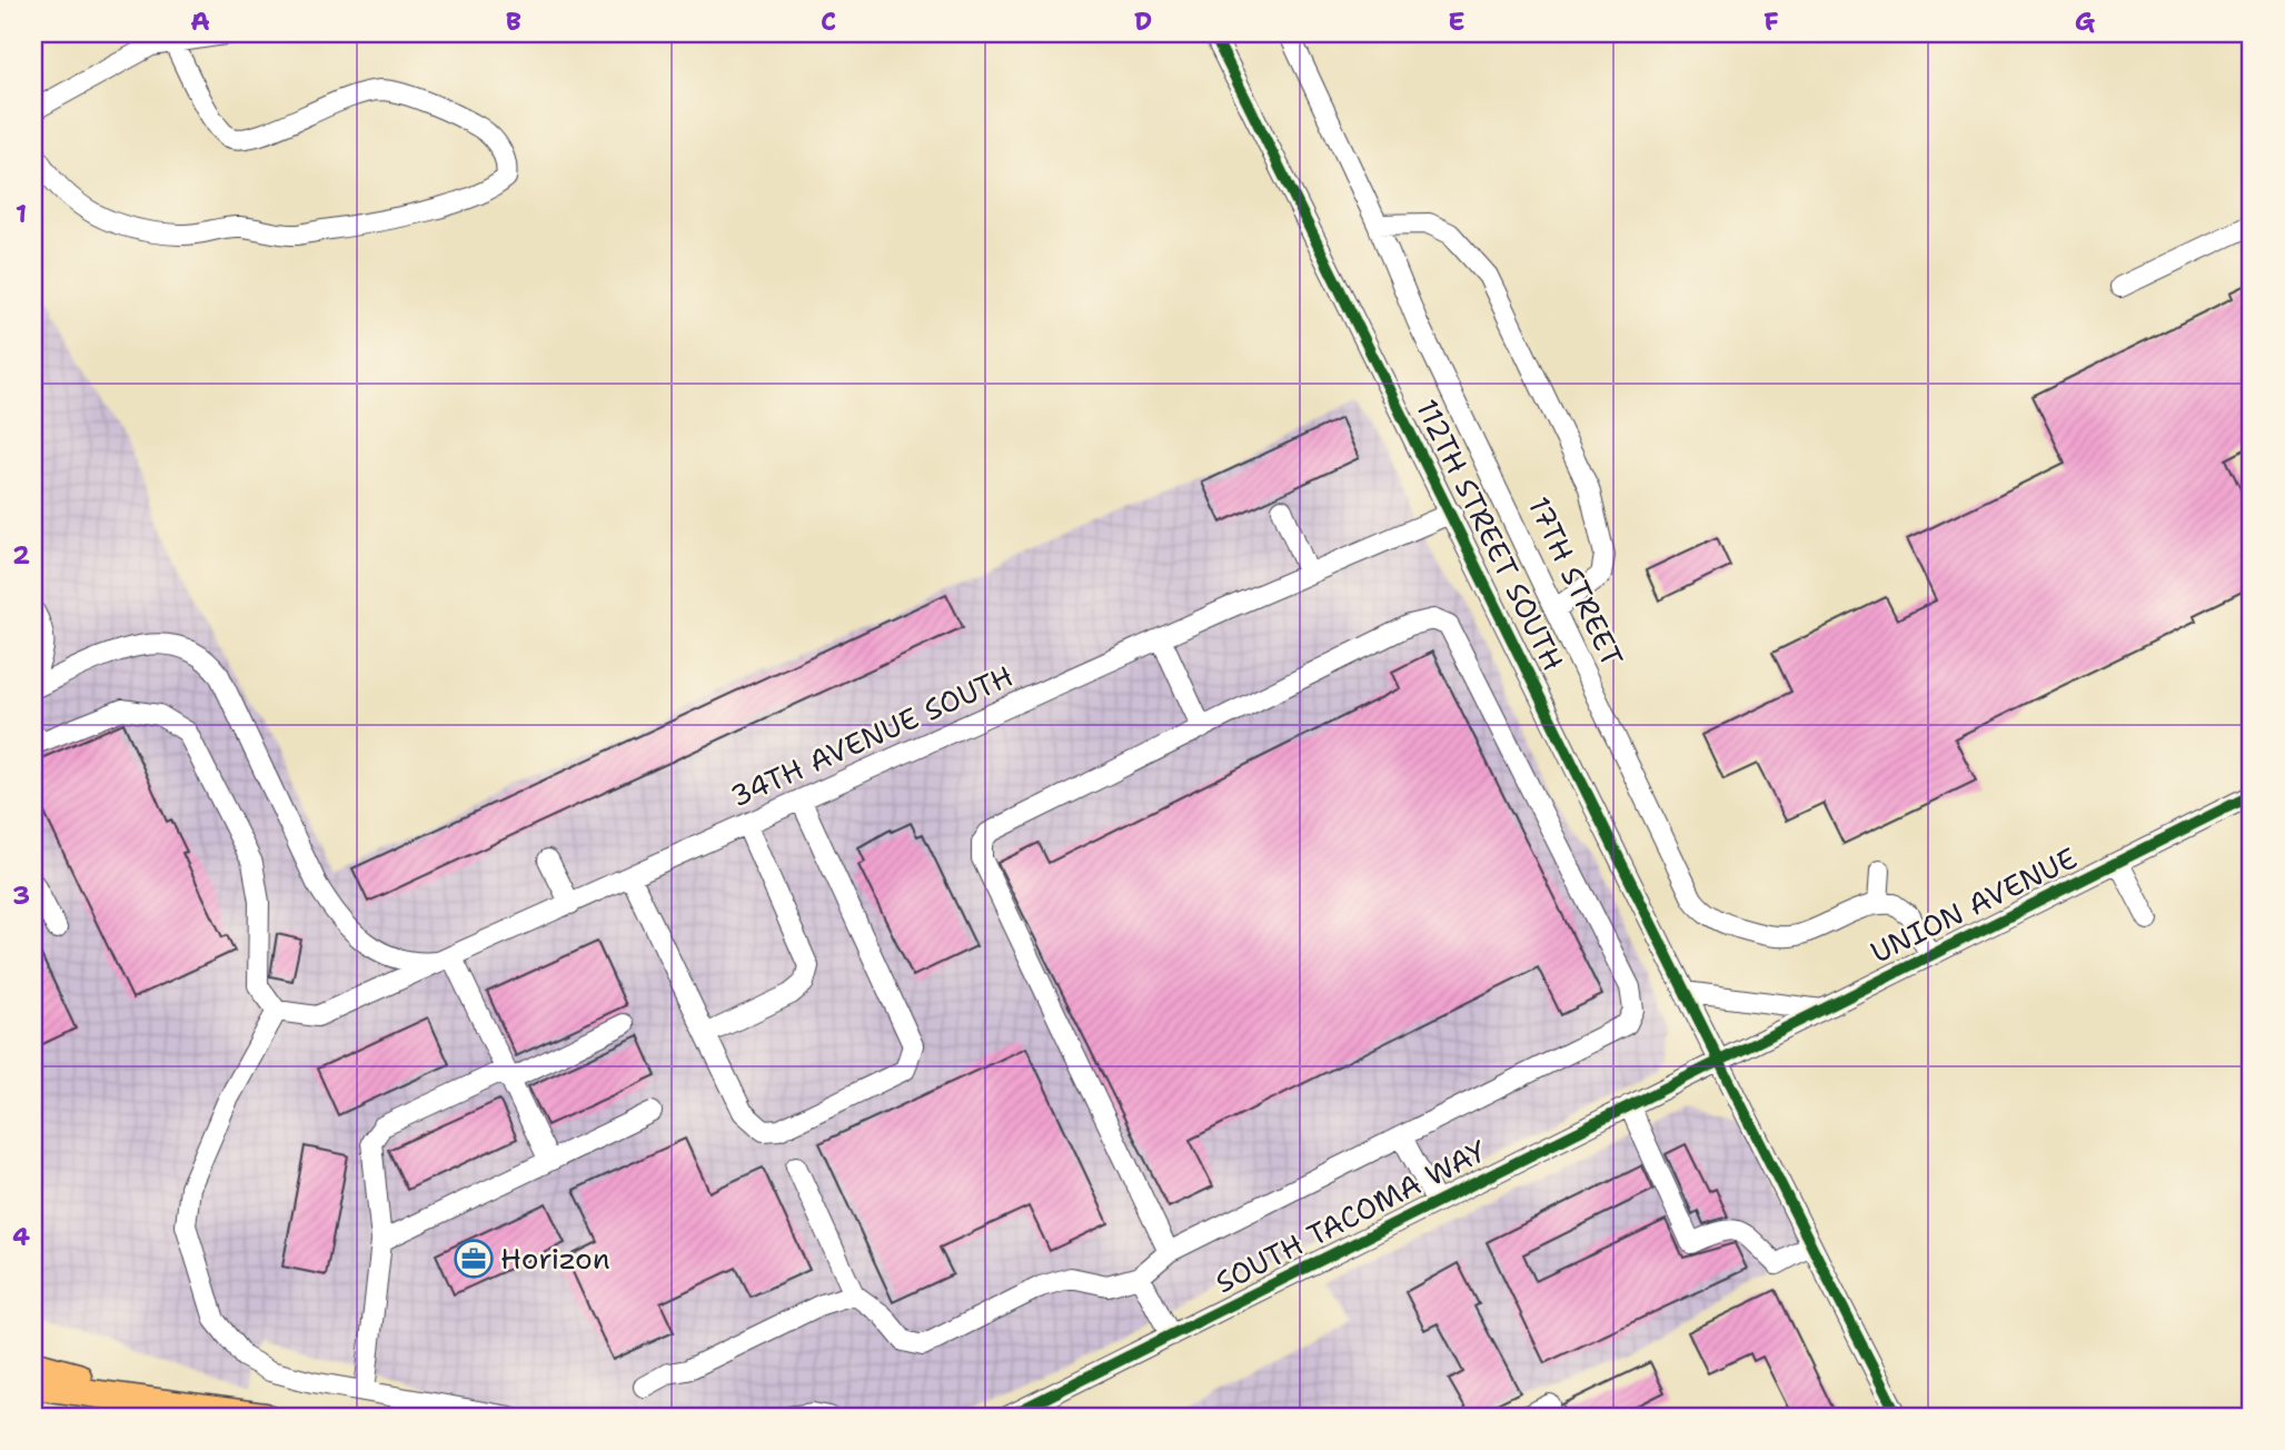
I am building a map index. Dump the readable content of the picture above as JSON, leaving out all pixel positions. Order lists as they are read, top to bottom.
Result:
{
  "streets": {
    "street": [
      "112TH STREET SOUTH",
      "17TH STREET",
      "34TH AVENUE SOUTH",
      "UNION AVENUE",
      "SOUTH TACOMA WAY"
    ]
  },
  "crossings": [
    ["112TH STREET SOUTH", "34TH AVENUE SOUTH"],
    ["112TH STREET SOUTH", "UNION AVENUE"],
    ["112TH STREET SOUTH", "SOUTH TACOMA WAY"],
    ["UNION AVENUE", "SOUTH TACOMA WAY"]
  ],
  "places": {
    "office": ["Horizon"]
  },
  "grid": {
    "columns": [
      "A",
      "B",
      "C",
      "D",
      "E",
      "F",
      "G"
    ],
    "rows": [
      "1",
      "2",
      "3",
      "4"
    ]
  }
}
